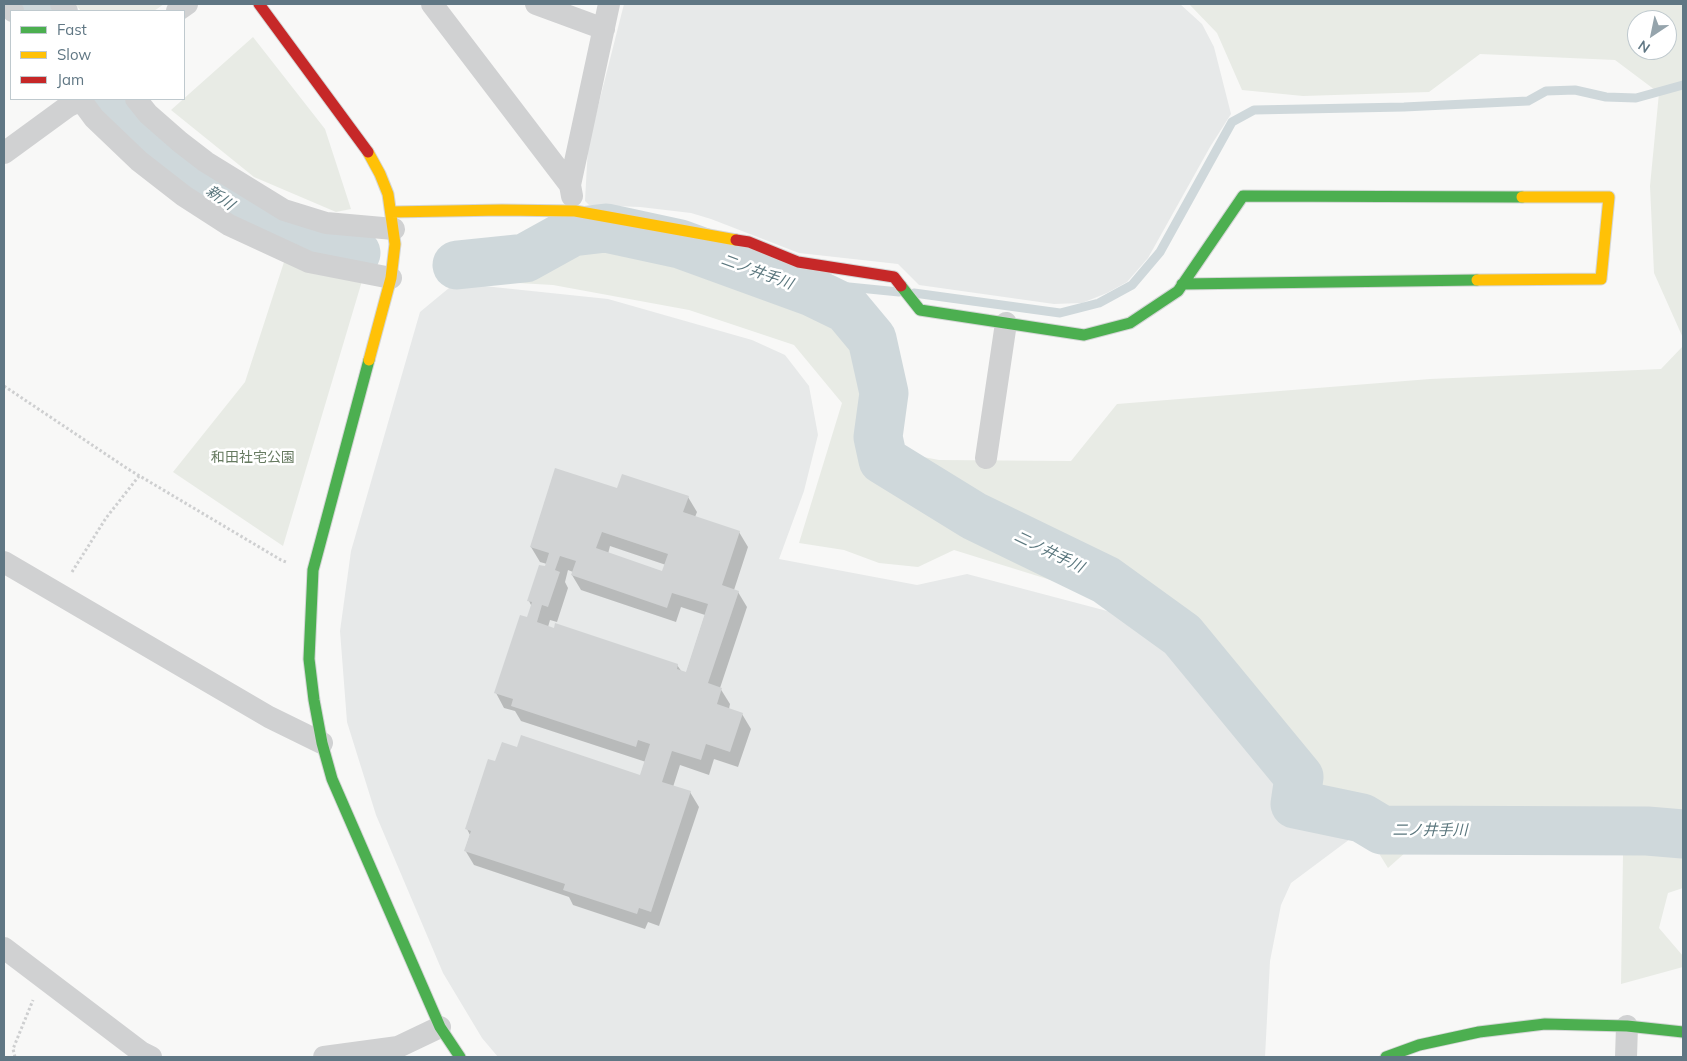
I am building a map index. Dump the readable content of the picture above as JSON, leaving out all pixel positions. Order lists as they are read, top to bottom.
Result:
{
  "water": ["新川", "二ノ井手川"],
  "parks": ["和田社宅公園"],
  "legend": ["Fast", "Slow", "Jam"],
  "north": "bottom left"
}
